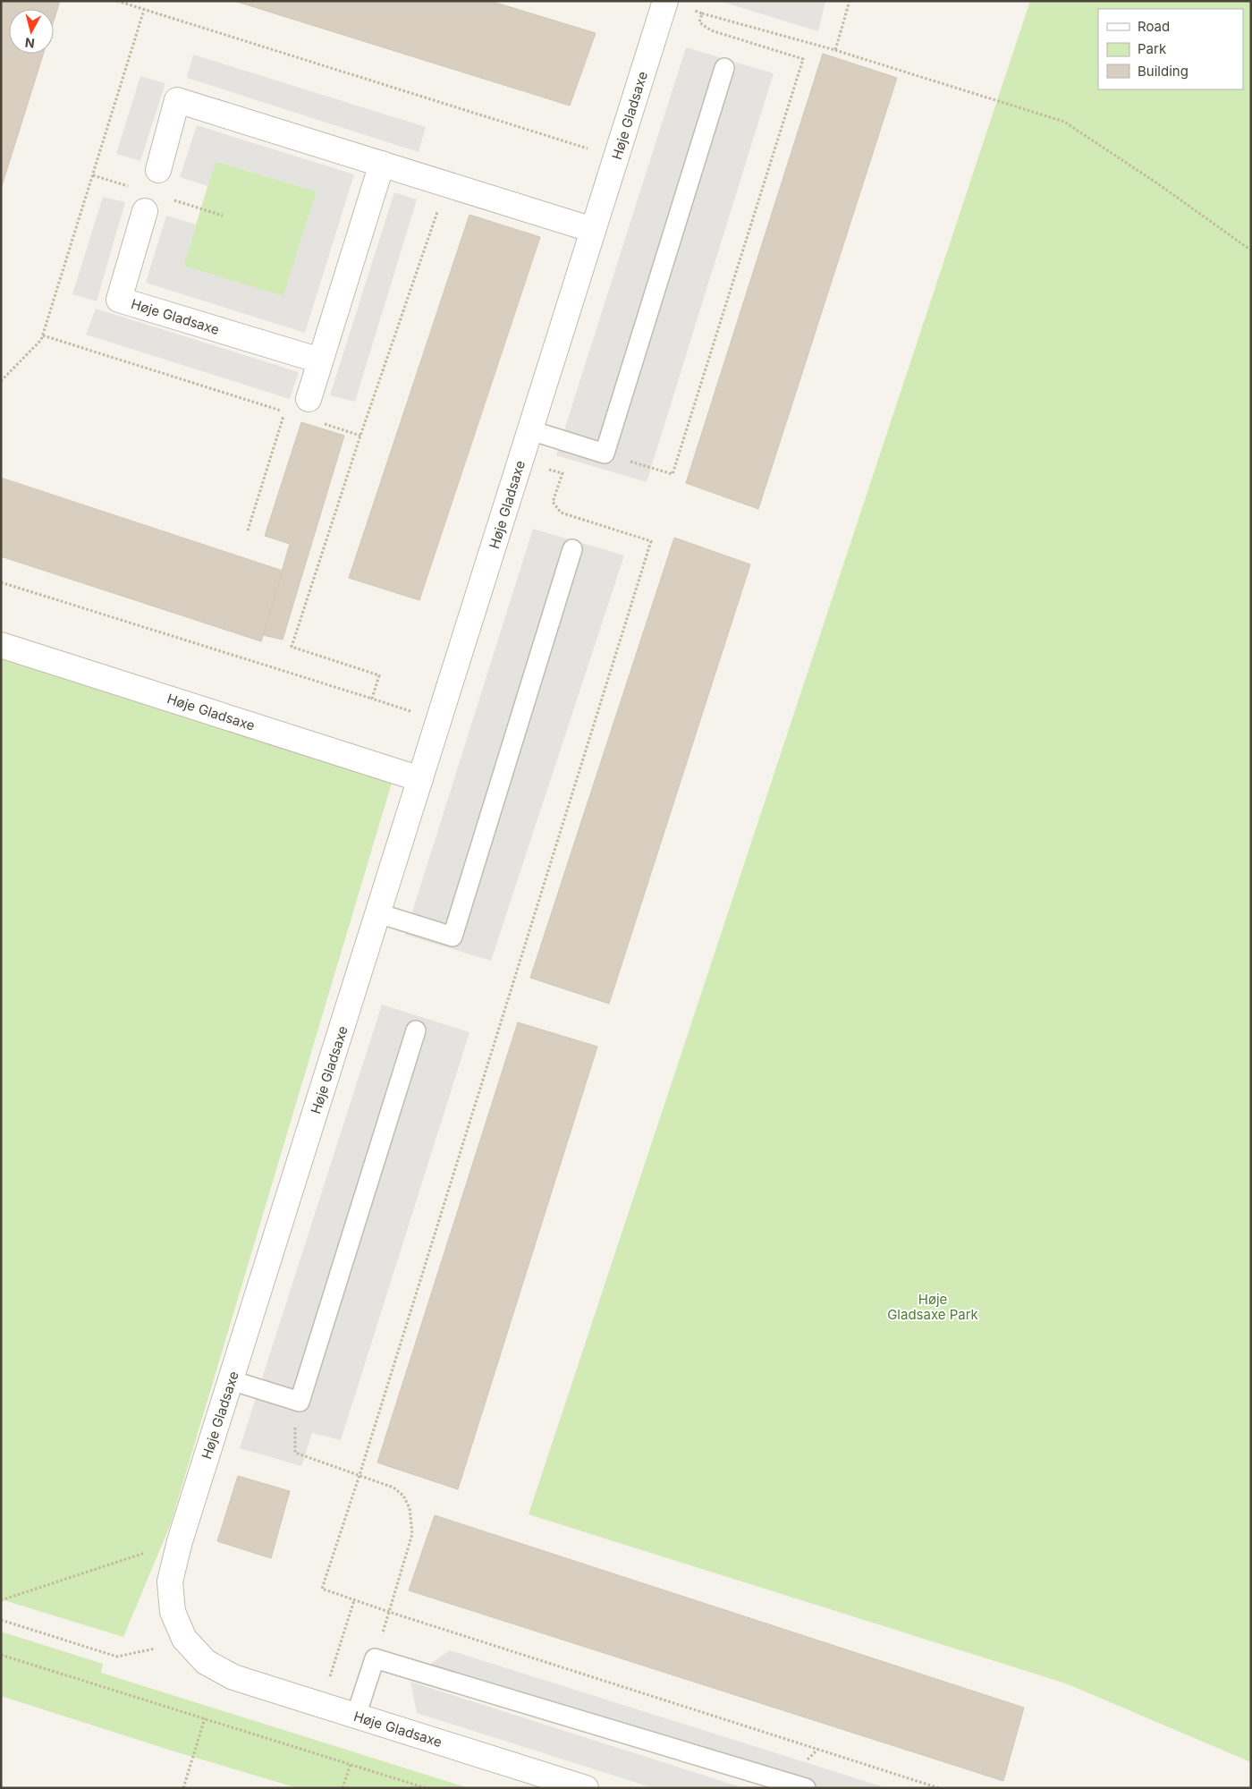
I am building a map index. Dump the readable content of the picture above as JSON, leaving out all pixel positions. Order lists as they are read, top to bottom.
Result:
{
  "streets": {
    "street": ["Høje Gladsaxe"]
  },
  "parks": ["Høje Gladsaxe Park"],
  "legend": ["Road", "Park", "Building"],
  "north": "bottom"
}
